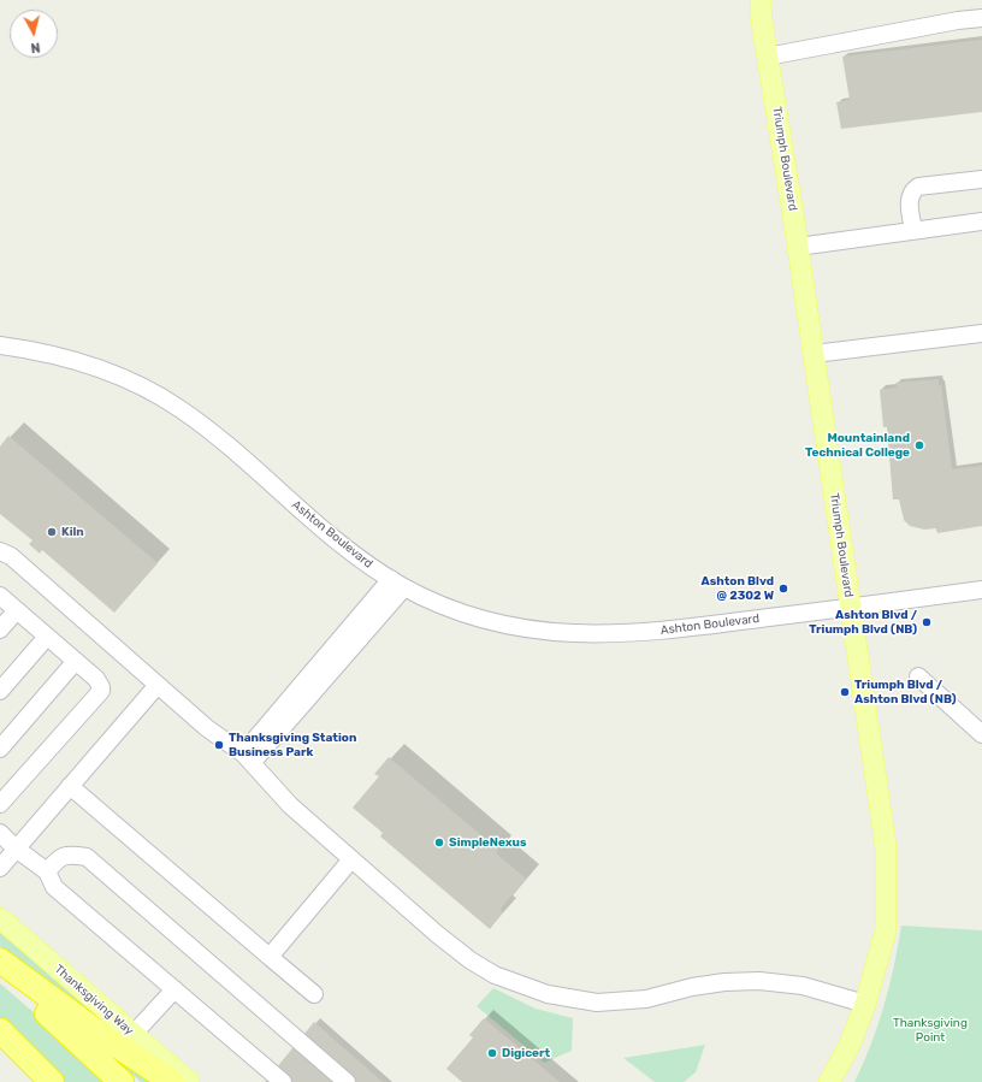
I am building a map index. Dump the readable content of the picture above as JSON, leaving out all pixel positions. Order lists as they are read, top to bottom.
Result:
{
  "streets": {
    "main road": ["Triumph Boulevard", "Thanksgiving Way"],
    "street": ["Ashton Boulevard"]
  },
  "crossings": [
    ["Triumph Boulevard", "Ashton Boulevard"]
  ],
  "parks": ["Thanksgiving Point"],
  "places": [
    "Mountainland Technical College",
    "Kiln",
    "Ashton Blvd @ 2302 W",
    "Ashton Blvd / Triumph Blvd (NB)",
    "Triumph Blvd / Ashton Blvd (NB)",
    "Thanksgiving Station Business Park",
    "SimpleNexus",
    "Digicert"
  ],
  "north": "bottom"
}
